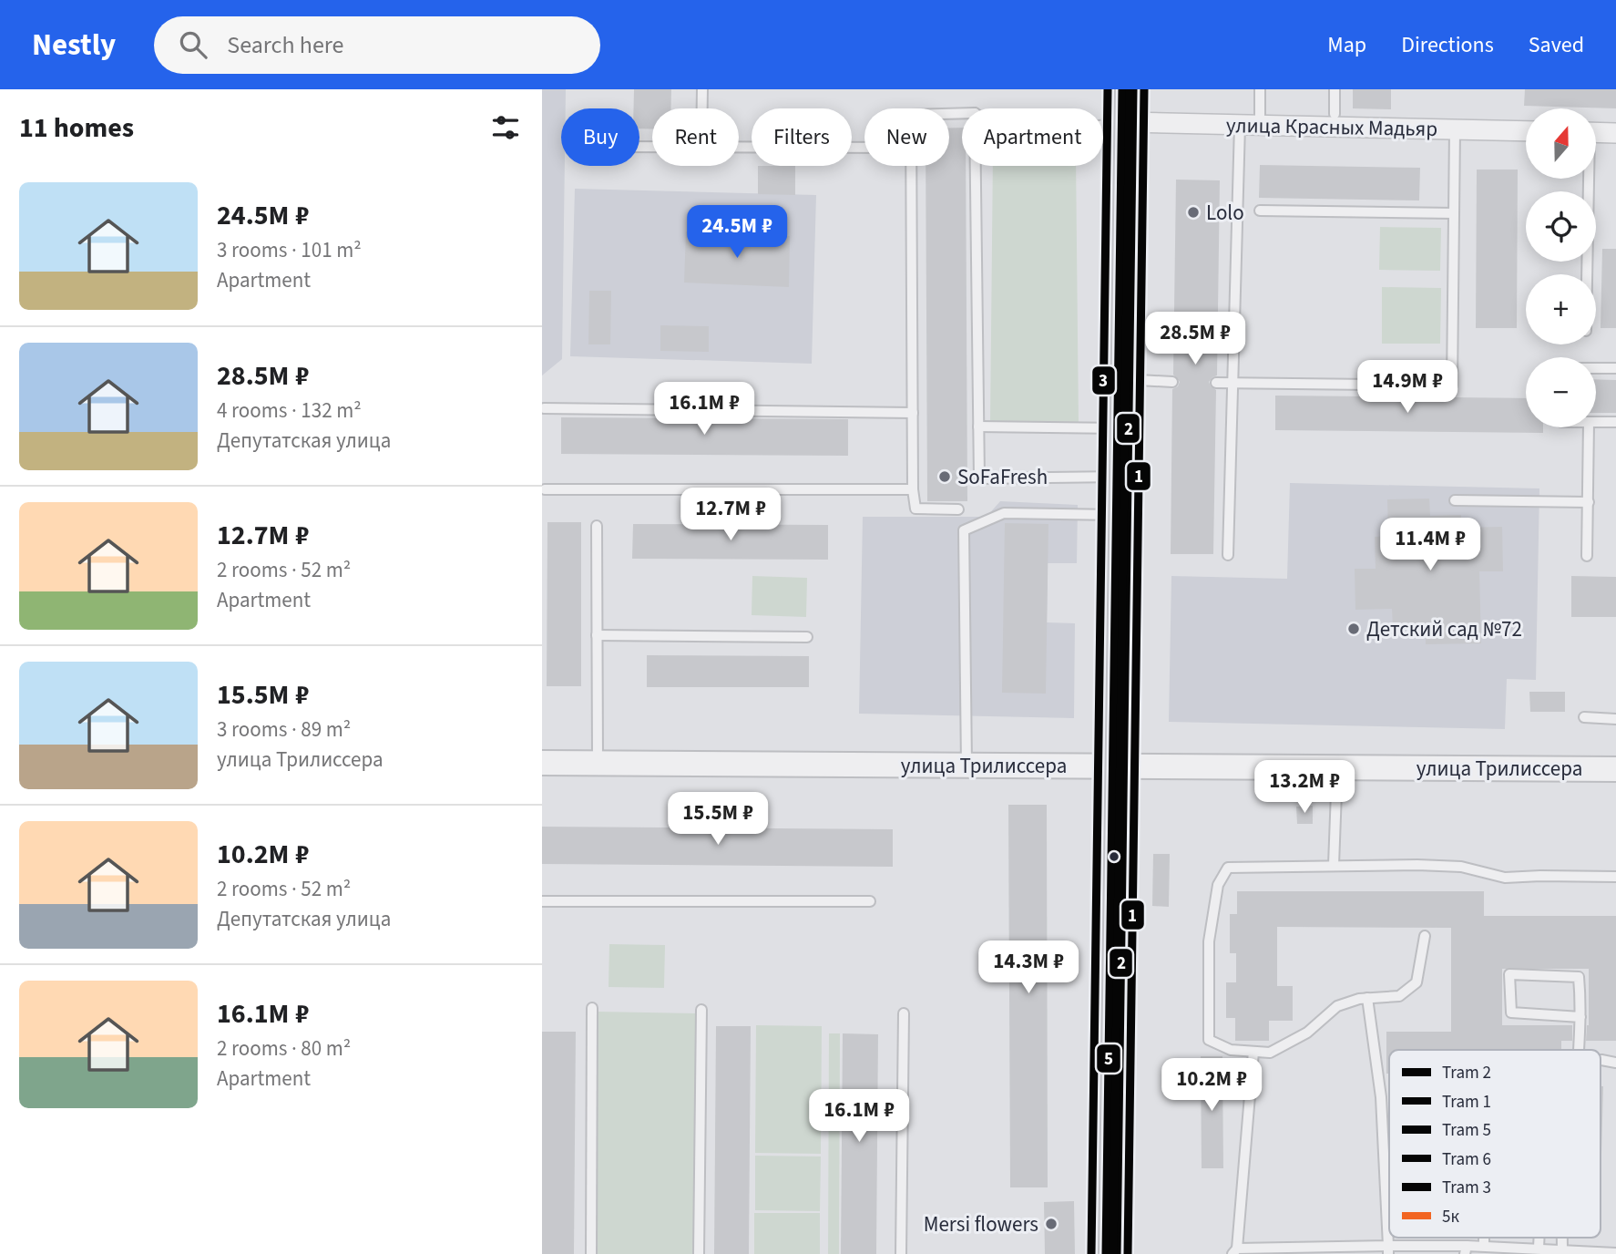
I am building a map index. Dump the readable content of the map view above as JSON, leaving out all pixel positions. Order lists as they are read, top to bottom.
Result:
{
  "streets": {
    "street": ["улица Красных Мадьяр", "улица Трилиссера"]
  },
  "places": [
    "Lolo",
    "SoFaFresh",
    "Детский сад №72",
    "Mersi flowers"
  ],
  "lines": [
    "tram line 2",
    "tram line 1",
    "tram line 5",
    "tram line 6",
    "tram line 3",
    "transit line 5к"
  ],
  "legend": [
    "Tram 2",
    "Tram 1",
    "Tram 5",
    "Tram 6",
    "Tram 3",
    "5к"
  ],
  "north": "top",
  "page": {
    "header": "Nestly",
    "search": "Search here",
    "nav": ["Map", "Directions", "Saved"],
    "heading": "11 homes",
    "map_buttons": ["+", "−"],
    "chip": [
      "Buy",
      "Rent",
      "Filters",
      "New",
      "Apartment"
    ],
    "list": [
      {
        "name": "24.5M ₽",
        "note": "3 rooms · 101 m² · Apartment"
      },
      {
        "name": "28.5M ₽",
        "note": "4 rooms · 132 m² · Депутатская улица"
      },
      {
        "name": "12.7M ₽",
        "note": "2 rooms · 52 m² · Apartment"
      },
      {
        "name": "15.5M ₽",
        "note": "3 rooms · 89 m² · улица Трилиссера"
      },
      {
        "name": "10.2M ₽",
        "note": "2 rooms · 52 m² · Депутатская улица"
      },
      {
        "name": "16.1M ₽",
        "note": "2 rooms · 80 m² · Apartment"
      }
    ],
    "price": [
      "24.5M ₽",
      "28.5M ₽",
      "14.9M ₽",
      "16.1M ₽",
      "12.7M ₽",
      "11.4M ₽",
      "13.2M ₽",
      "15.5M ₽",
      "14.3M ₽",
      "10.2M ₽",
      "16.1M ₽"
    ]
  }
}
